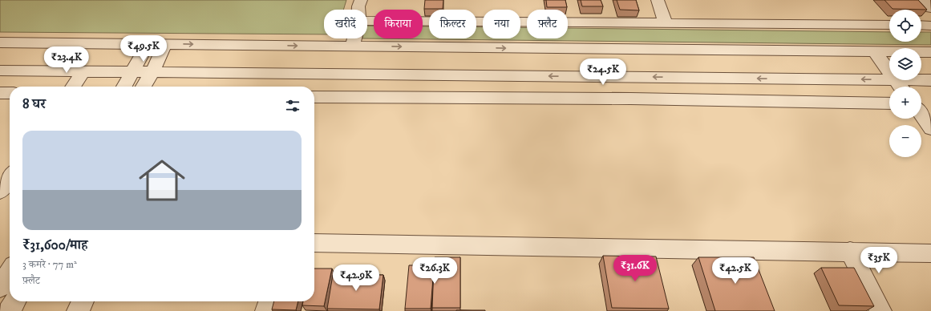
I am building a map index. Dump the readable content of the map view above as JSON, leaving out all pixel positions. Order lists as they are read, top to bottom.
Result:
{
  "page": {
    "map_buttons": ["+", "−"],
    "chip": [
      "खरीदें",
      "किराया",
      "फ़िल्टर",
      "नया",
      "फ़्लैट"
    ],
    "price": [
      "₹49.5K",
      "₹23.4K",
      "₹24.5K",
      "₹35K",
      "₹31.6K",
      "₹26.3K",
      "₹42.5K",
      "₹42.9K"
    ],
    "heading": "8 घर",
    "list": [
      {
        "name": "₹31,600/माह",
        "note": "3 कमरे · 77 m² · फ़्लैट"
      }
    ]
  }
}
